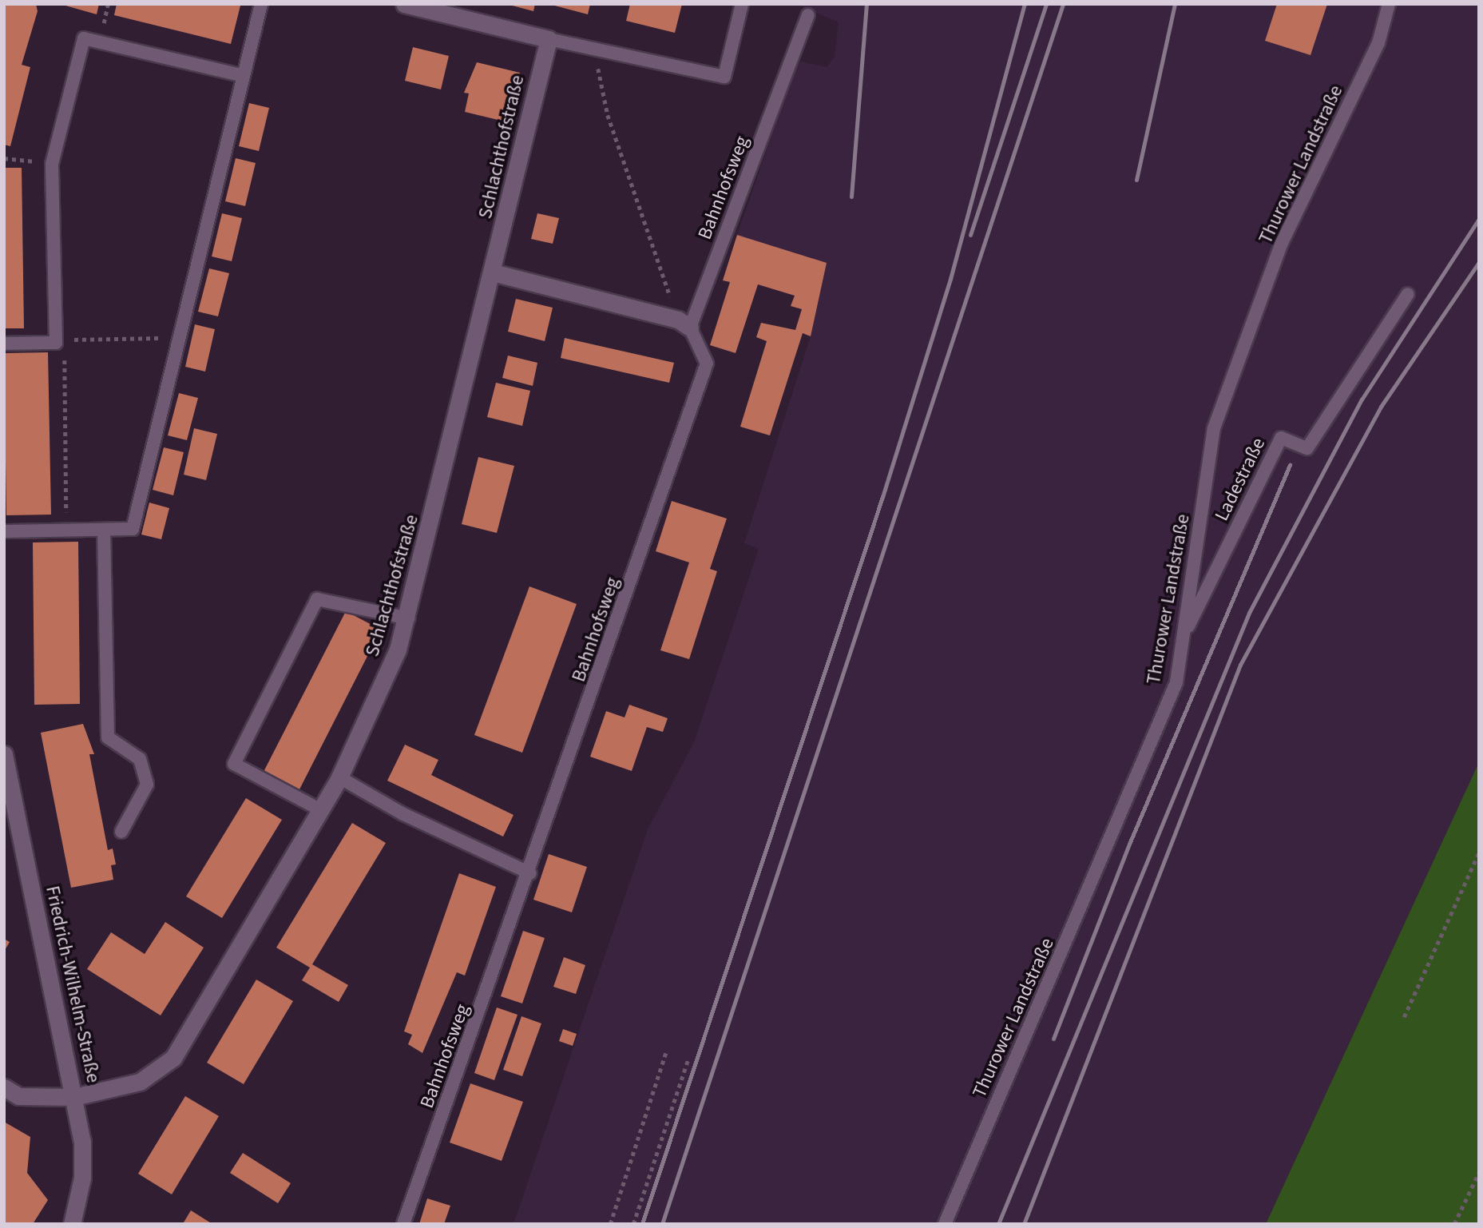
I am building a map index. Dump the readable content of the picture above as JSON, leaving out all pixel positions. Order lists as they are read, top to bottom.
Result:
{
  "streets": {
    "street": ["Schlachthofstraße", "Friedrich-Wilhelm-Straße"],
    "lane": ["Thurower Landstraße", "Bahnhofsweg", "Ladestraße"]
  },
  "crossings": [
    ["Schlachthofstraße", "Friedrich-Wilhelm-Straße"],
    ["Thurower Landstraße", "Ladestraße"]
  ]
}
